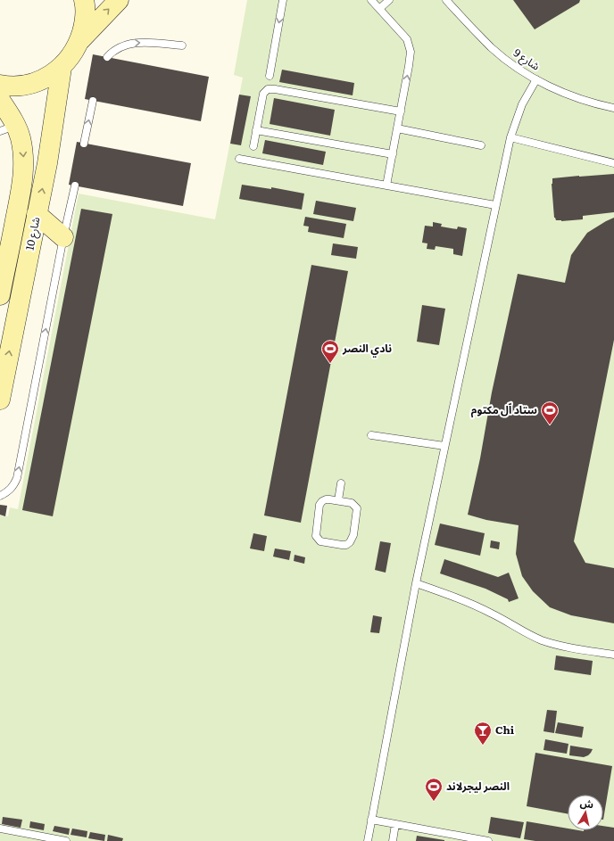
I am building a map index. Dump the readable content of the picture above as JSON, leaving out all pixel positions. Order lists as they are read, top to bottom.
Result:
{
  "streets": {
    "main road": ["شارع 10"],
    "lane": ["شارع 9"]
  },
  "places": {
    "sports": ["نادي النصر", "ستاد اّل مكتوم", "النصر ليجرلاند"],
    "bar": ["Chi"]
  },
  "north": "top"
}
